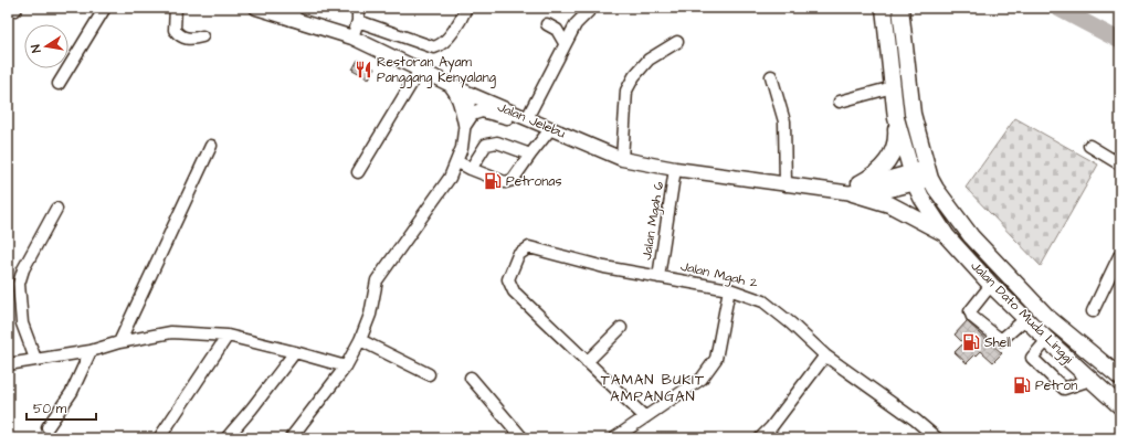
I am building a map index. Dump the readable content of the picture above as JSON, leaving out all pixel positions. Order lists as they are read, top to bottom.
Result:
{
  "streets": {
    "highway": ["Jalan Dato Muda Linggi"],
    "main road": ["Jalan Jelebu"],
    "street": ["Jalan Mgah 6", "Jalan Mgah 2"]
  },
  "crossings": [
    ["Jalan Jelebu", "Jalan Mgah 6"],
    ["Jalan Jelebu", "Jalan Dato Muda Linggi"],
    ["Jalan Mgah 6", "Jalan Mgah 2"]
  ],
  "districts": ["TAMAN BUKIT AMPANGAN"],
  "places": {
    "restaurant": ["Restoran Ayam Panggang Kenyalang"],
    "fuel station": ["Petronas", "Shell", "Petron"]
  },
  "scale_bar": "50 m",
  "north": "left"
}
